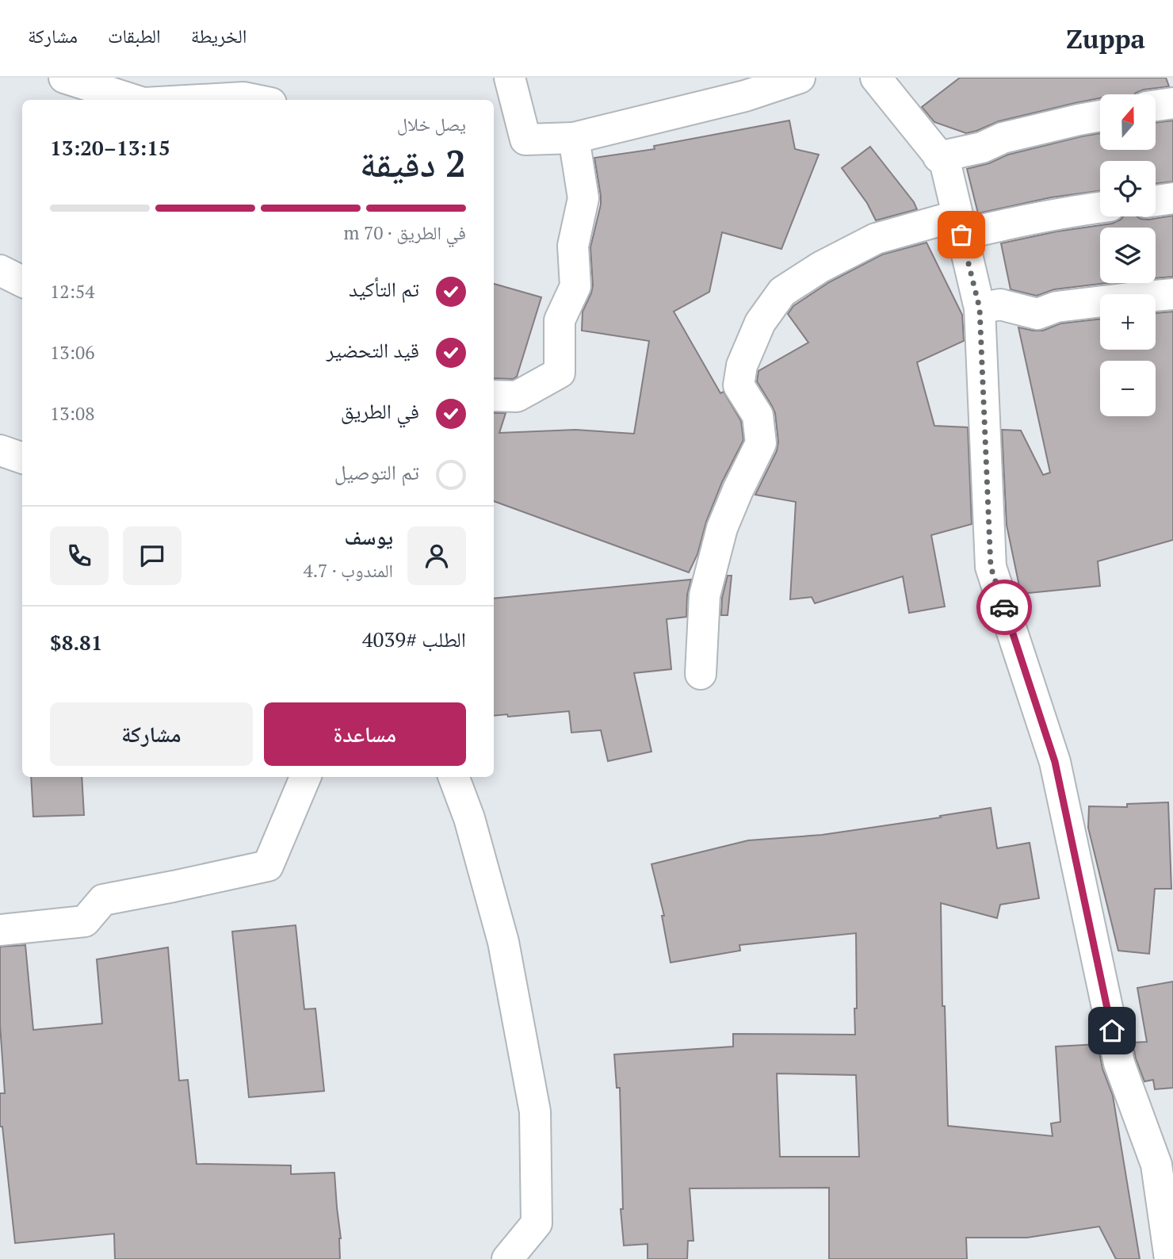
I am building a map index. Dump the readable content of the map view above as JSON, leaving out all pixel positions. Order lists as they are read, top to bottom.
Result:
{
  "north": "top",
  "page": {
    "header": "Zuppa",
    "nav": ["الخريطة", "الطبقات", "مشاركة"],
    "map_buttons": ["+", "−"],
    "heading": ["2 دقيقة", "يصل خلال", "13:15–13:20"],
    "panel": [
      "يوسف",
      "المندوب · 4.7",
      "الطلب #4039",
      "$8.81"
    ],
    "bar": "في الطريق · 70 m",
    "list": [
      ["تم التأكيد", "12:54"],
      ["قيد التحضير", "13:06"],
      ["في الطريق", "13:08"],
      "تم التوصيل"
    ],
    "buttons": ["مساعدة", "مشاركة"]
  }
}
